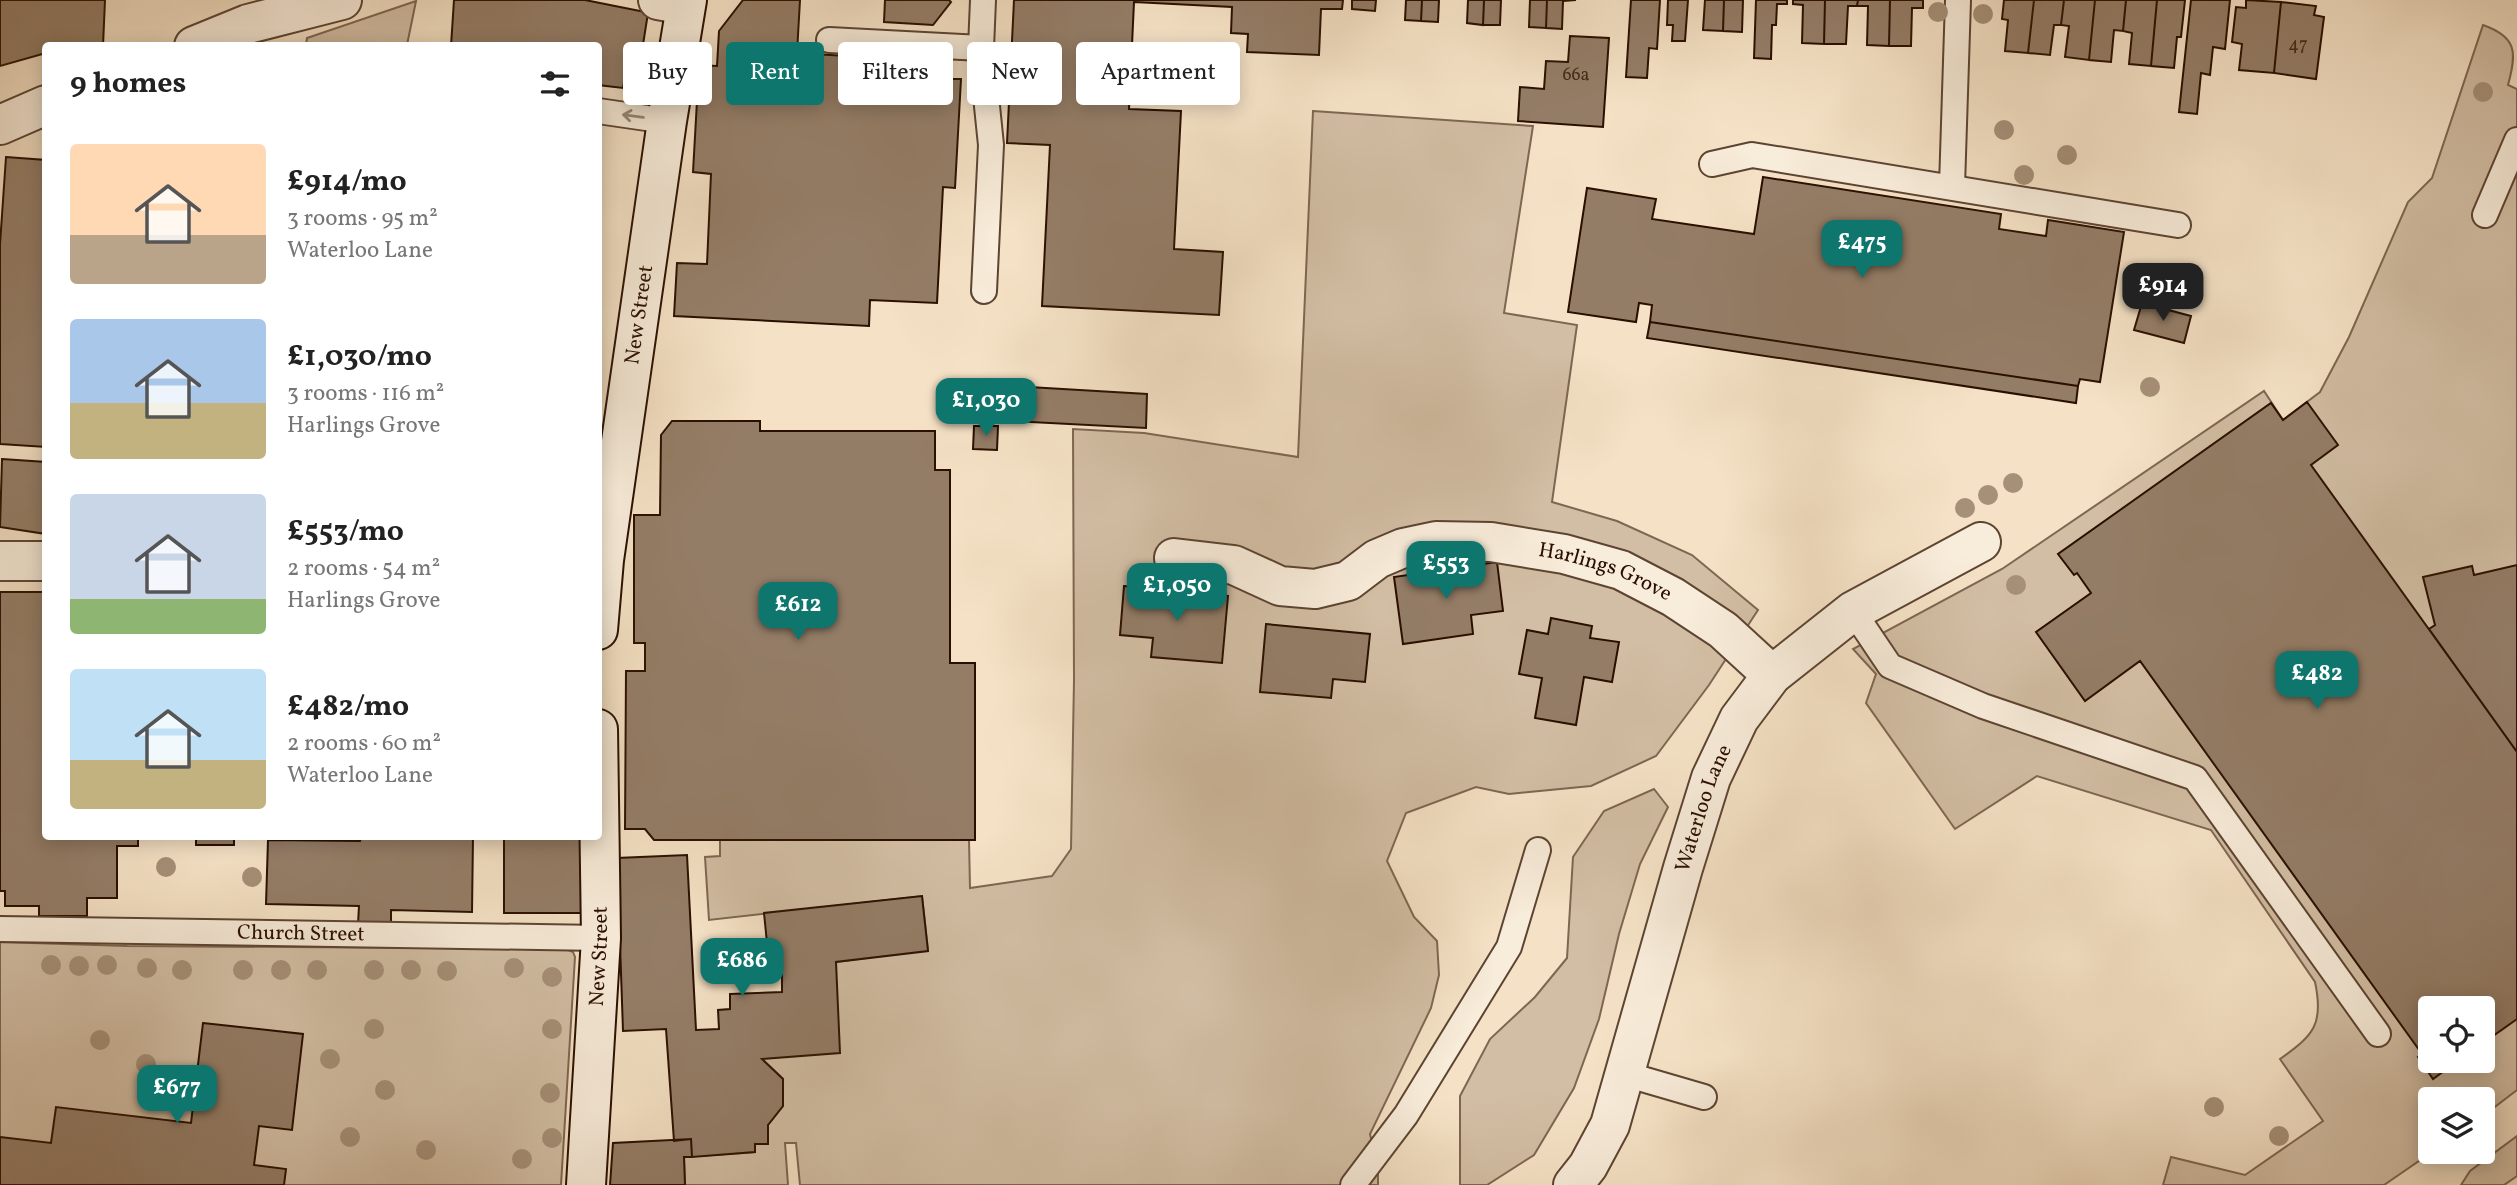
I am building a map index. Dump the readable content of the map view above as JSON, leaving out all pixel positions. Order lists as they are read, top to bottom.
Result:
{
  "streets": {
    "street": ["New Street", "Harlings Grove", "Waterloo Lane"],
    "lane": ["Church Street"]
  },
  "crossings": [
    ["New Street", "Church Street"],
    ["Harlings Grove", "Waterloo Lane"]
  ],
  "house_numbers": ["47", "66a"],
  "page": {
    "chip": [
      "Buy",
      "Rent",
      "Filters",
      "New",
      "Apartment"
    ],
    "heading": "9 homes",
    "list": [
      {
        "name": "£914/mo",
        "note": "3 rooms · 95 m² · Waterloo Lane"
      },
      {
        "name": "£1,030/mo",
        "note": "3 rooms · 116 m² · Harlings Grove"
      },
      {
        "name": "£553/mo",
        "note": "2 rooms · 54 m² · Harlings Grove"
      },
      {
        "name": "£482/mo",
        "note": "2 rooms · 60 m² · Waterloo Lane"
      }
    ],
    "price": [
      "£475",
      "£914",
      "£1,030",
      "£553",
      "£1,050",
      "£612",
      "£482",
      "£686",
      "£677"
    ]
  }
}
